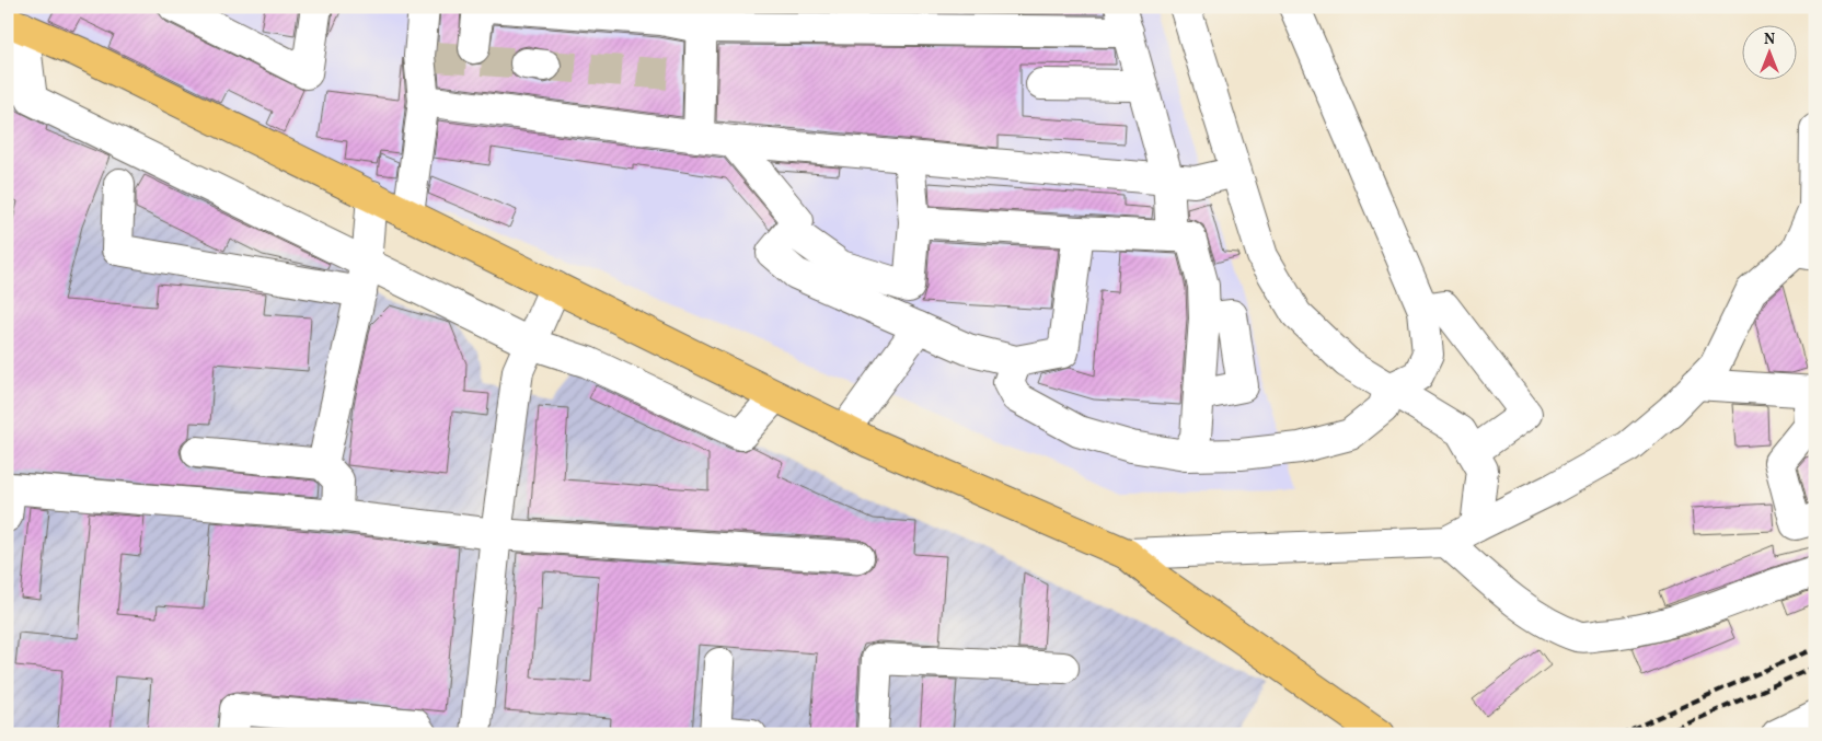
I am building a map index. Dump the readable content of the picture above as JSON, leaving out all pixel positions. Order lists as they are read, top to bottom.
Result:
{
  "north": "top"
}
